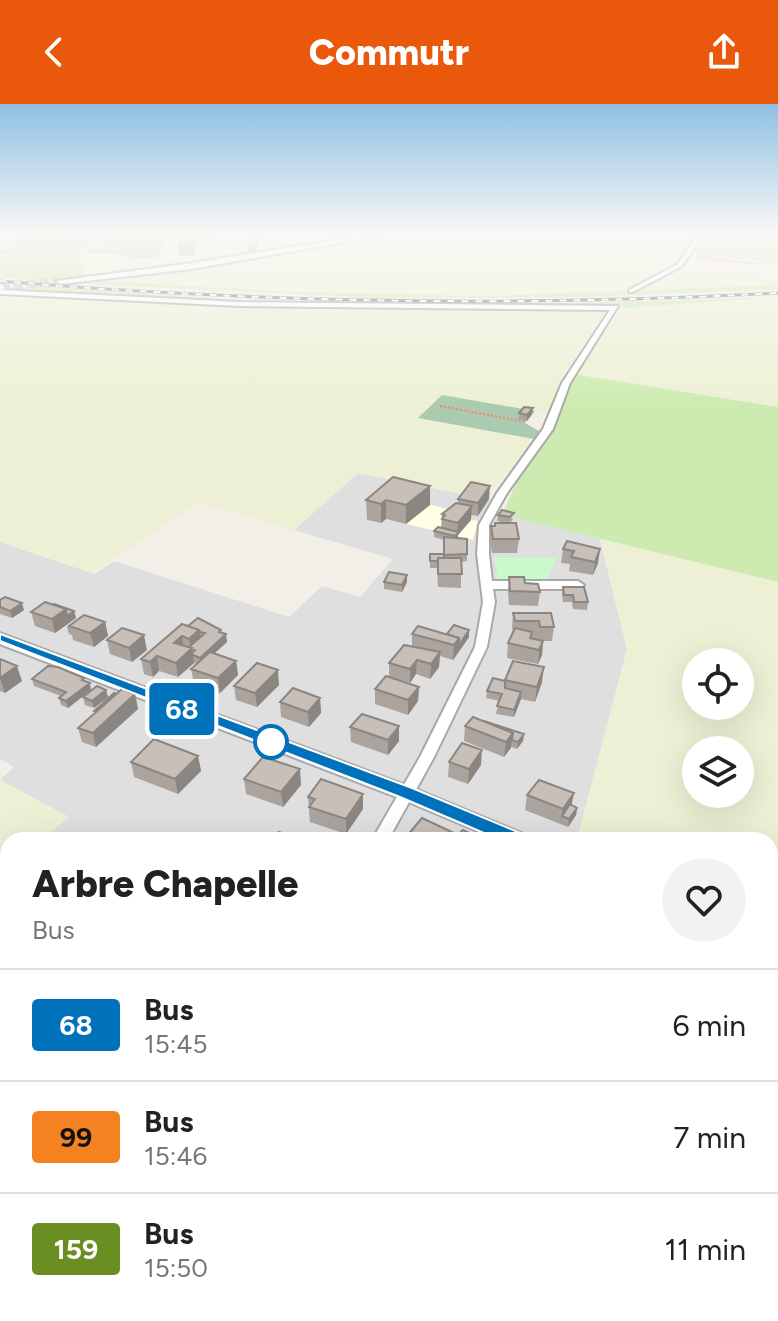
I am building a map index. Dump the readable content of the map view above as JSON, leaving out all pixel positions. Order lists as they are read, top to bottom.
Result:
{
  "lines": ["bus line 68"],
  "page": {
    "header": "Commutr",
    "on_map": "68",
    "heading": ["Arbre Chapelle", "Bus"],
    "list": [
      {
        "mark": "68",
        "name": "Bus",
        "note": "15:45",
        "value": "6 min"
      },
      {
        "mark": "99",
        "name": "Bus",
        "note": "15:46",
        "value": "7 min"
      },
      {
        "mark": "159",
        "name": "Bus",
        "note": "15:50",
        "value": "11 min"
      }
    ]
  }
}
